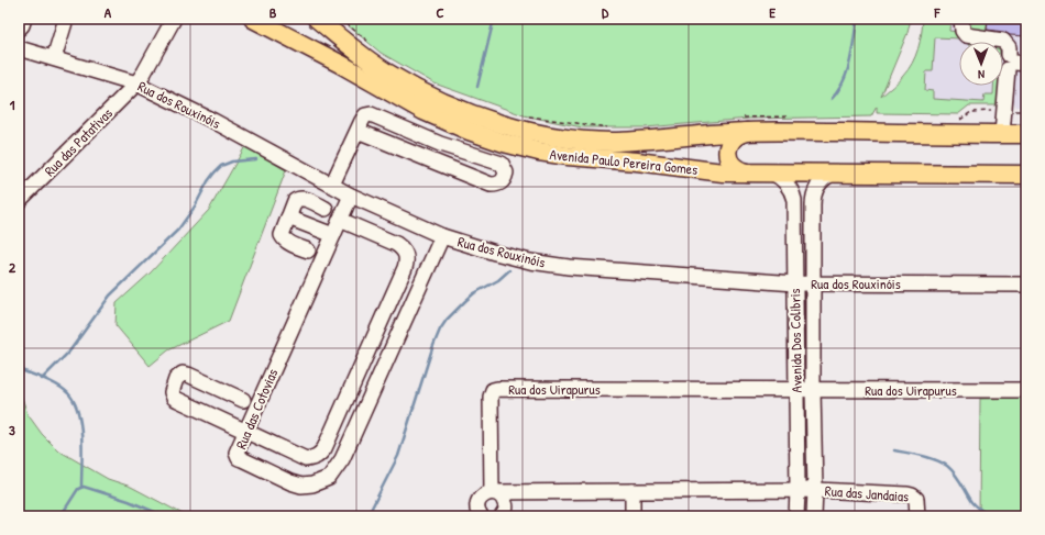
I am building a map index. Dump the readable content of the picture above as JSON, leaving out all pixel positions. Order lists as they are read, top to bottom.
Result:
{
  "streets": {
    "main road": ["Avenida Paulo Pereira Gomes"],
    "street": [
      "Rua dos Rouxinóis",
      "Rua das Patativas",
      "Avenida Dos Colibris",
      "Rua dos Uirapurus",
      "Rua das Cotovias",
      "Rua das Jandaias"
    ]
  },
  "crossings": [
    ["Rua dos Rouxinóis", "Rua das Patativas"],
    ["Rua dos Rouxinóis", "Avenida Dos Colibris"],
    ["Rua dos Rouxinóis", "Rua das Cotovias"],
    ["Avenida Paulo Pereira Gomes", "Avenida Dos Colibris"],
    ["Avenida Dos Colibris", "Rua dos Uirapurus"],
    ["Avenida Dos Colibris", "Rua das Jandaias"]
  ],
  "north": "bottom",
  "grid": {
    "columns": [
      "A",
      "B",
      "C",
      "D",
      "E",
      "F"
    ],
    "rows": ["1", "2", "3"]
  }
}
